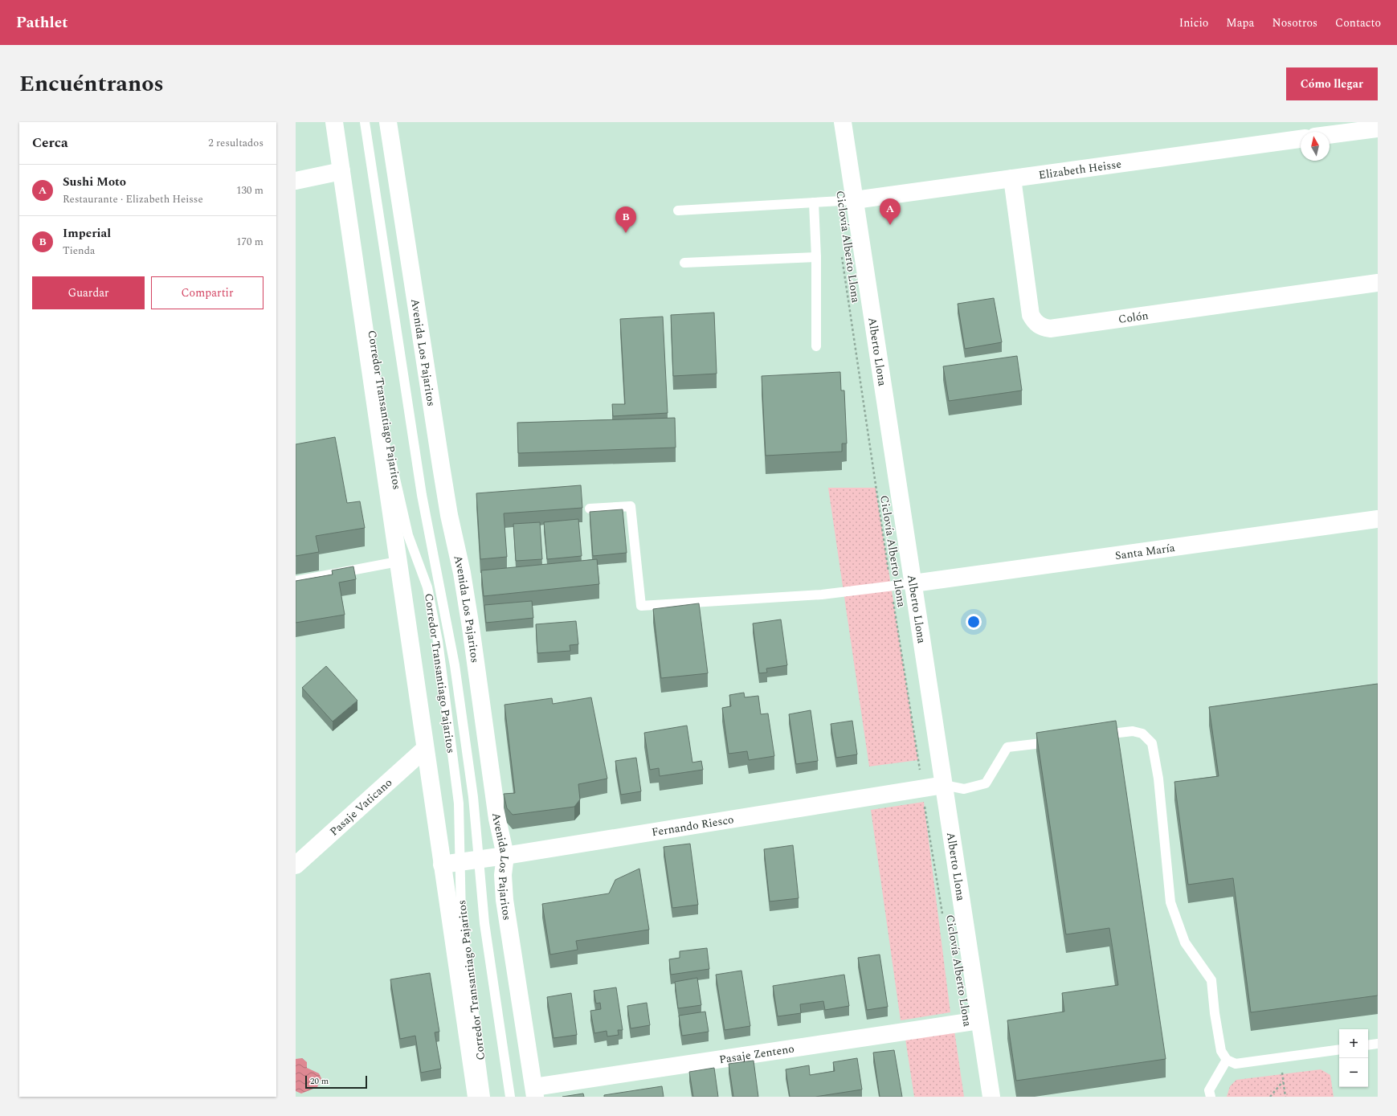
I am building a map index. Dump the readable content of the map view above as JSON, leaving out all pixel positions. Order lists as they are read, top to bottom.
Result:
{
  "streets": {
    "street": [
      "Elizabeth Heisse",
      "Colón",
      "Alberto Llona",
      "Avenida Los Pajaritos",
      "Santa María",
      "Pasaje Vaticano",
      "Fernando Riesco",
      "Pasaje Zenteno"
    ],
    "lane": ["Corredor Transantiago Pajaritos"],
    "path": ["Ciclovía Alberto Llona"]
  },
  "crossings": [
    ["Elizabeth Heisse", "Colón"],
    ["Elizabeth Heisse", "Alberto Llona"],
    ["Ciclovía Alberto Llona", "Fernando Riesco"],
    ["Alberto Llona", "Santa María"],
    ["Alberto Llona", "Fernando Riesco"],
    ["Alberto Llona", "Pasaje Zenteno"],
    ["Avenida Los Pajaritos", "Fernando Riesco"],
    ["Avenida Los Pajaritos", "Pasaje Zenteno"],
    ["Corredor Transantiago Pajaritos", "Fernando Riesco"]
  ],
  "scale_bar": "20 m",
  "north": "top",
  "page": {
    "header": "Pathlet",
    "nav": [
      "Inicio",
      "Mapa",
      "Nosotros",
      "Contacto"
    ],
    "title": "Encuéntranos",
    "buttons": [
      "Cómo llegar",
      ["Guardar", "Compartir"]
    ],
    "heading": ["Cerca", "2 resultados"],
    "list": [
      {
        "mark": "A",
        "name": "Sushi Moto",
        "note": "Restaurante · Elizabeth Heisse",
        "value": "130 m"
      },
      {
        "mark": "B",
        "name": "Imperial",
        "note": "Tienda",
        "value": "170 m"
      }
    ],
    "pins": ["A", "B"],
    "map_buttons": ["+", "−"],
    "scale": "20 m"
  }
}
